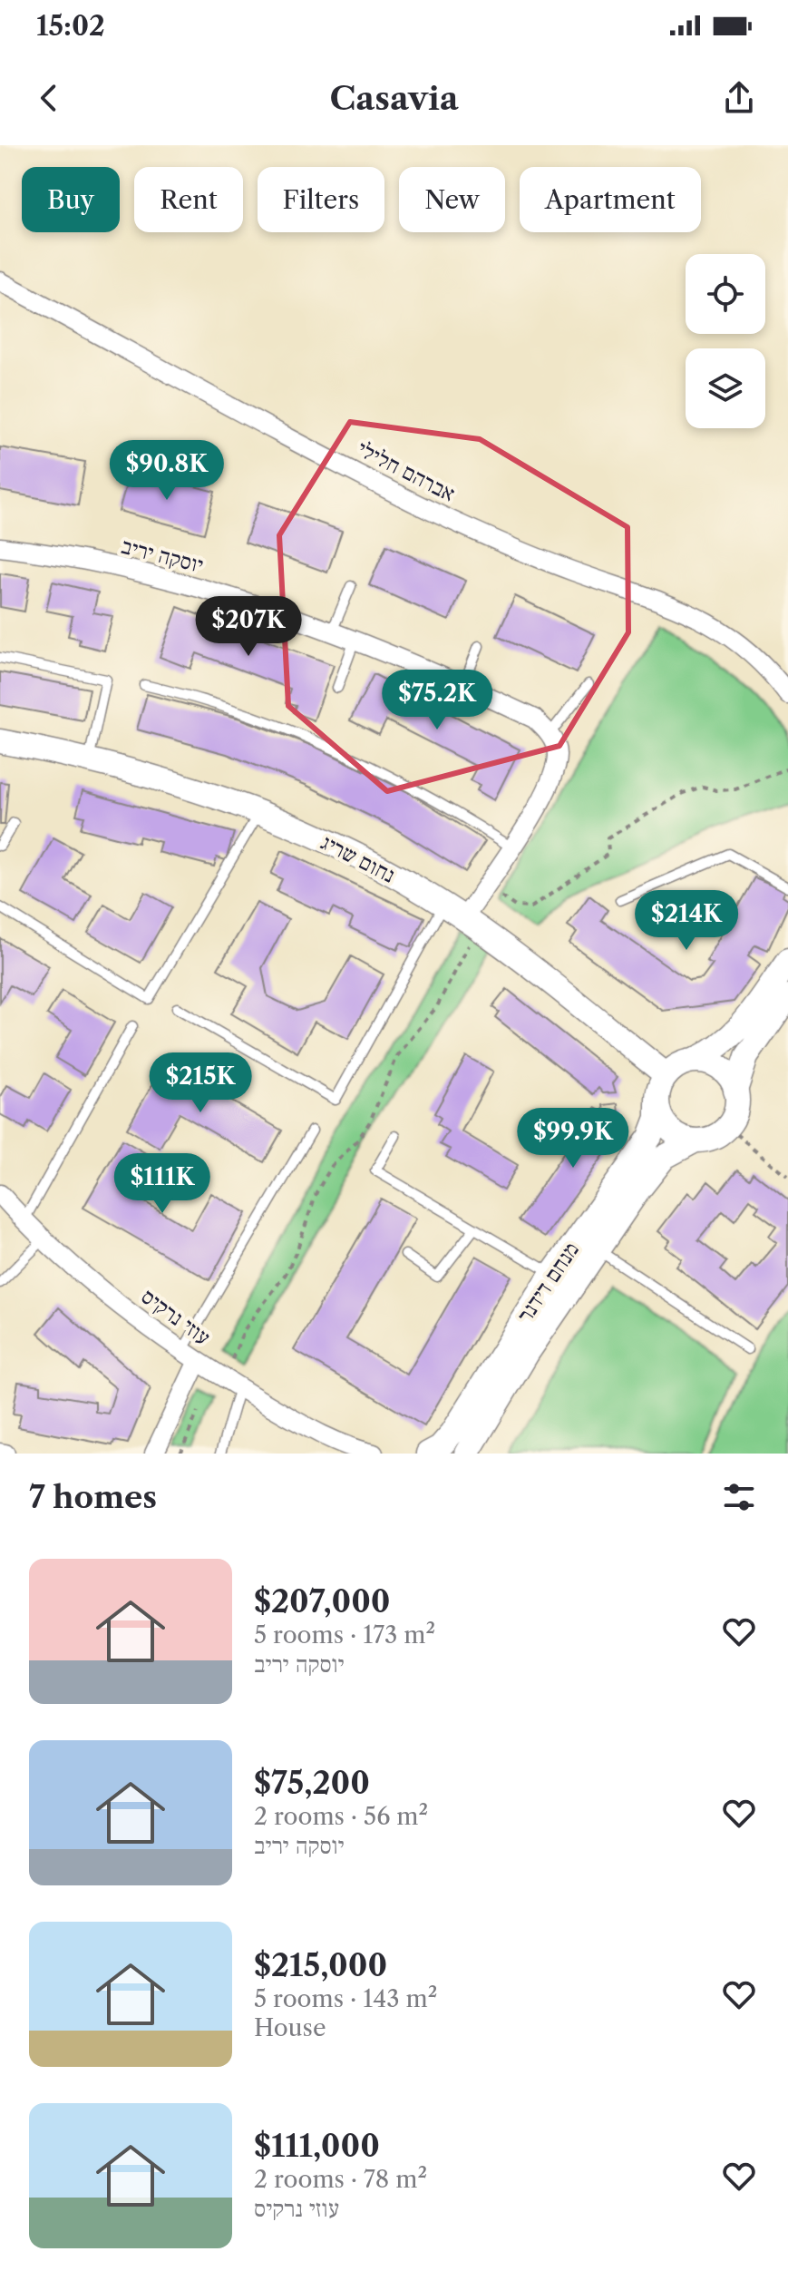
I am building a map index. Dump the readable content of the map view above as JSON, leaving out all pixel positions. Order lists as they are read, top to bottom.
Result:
{
  "streets": {
    "street": [
      "אברהם חלילי",
      "יוסקה יריב",
      "נחום שריג",
      "מנחם דידנר",
      "עוזי נרקיס"
    ]
  },
  "crossings": [
    ["נחום שריג", "מנחם דידנר"]
  ],
  "page": {
    "status": "15:02",
    "header": "Casavia",
    "chip": [
      "Buy",
      "Rent",
      "Filters",
      "New",
      "Apartment"
    ],
    "price": [
      "$90.8K",
      "$207K",
      "$75.2K",
      "$214K",
      "$215K",
      "$99.9K",
      "$111K"
    ],
    "heading": "7 homes",
    "list": [
      {
        "name": "$207,000",
        "note": "5 rooms · 173 m² · יוסקה יריב"
      },
      {
        "name": "$75,200",
        "note": "2 rooms · 56 m² · יוסקה יריב"
      },
      {
        "name": "$215,000",
        "note": "5 rooms · 143 m² · House"
      },
      {
        "name": "$111,000",
        "note": "2 rooms · 78 m² · עוזי נרקיס"
      }
    ]
  }
}
